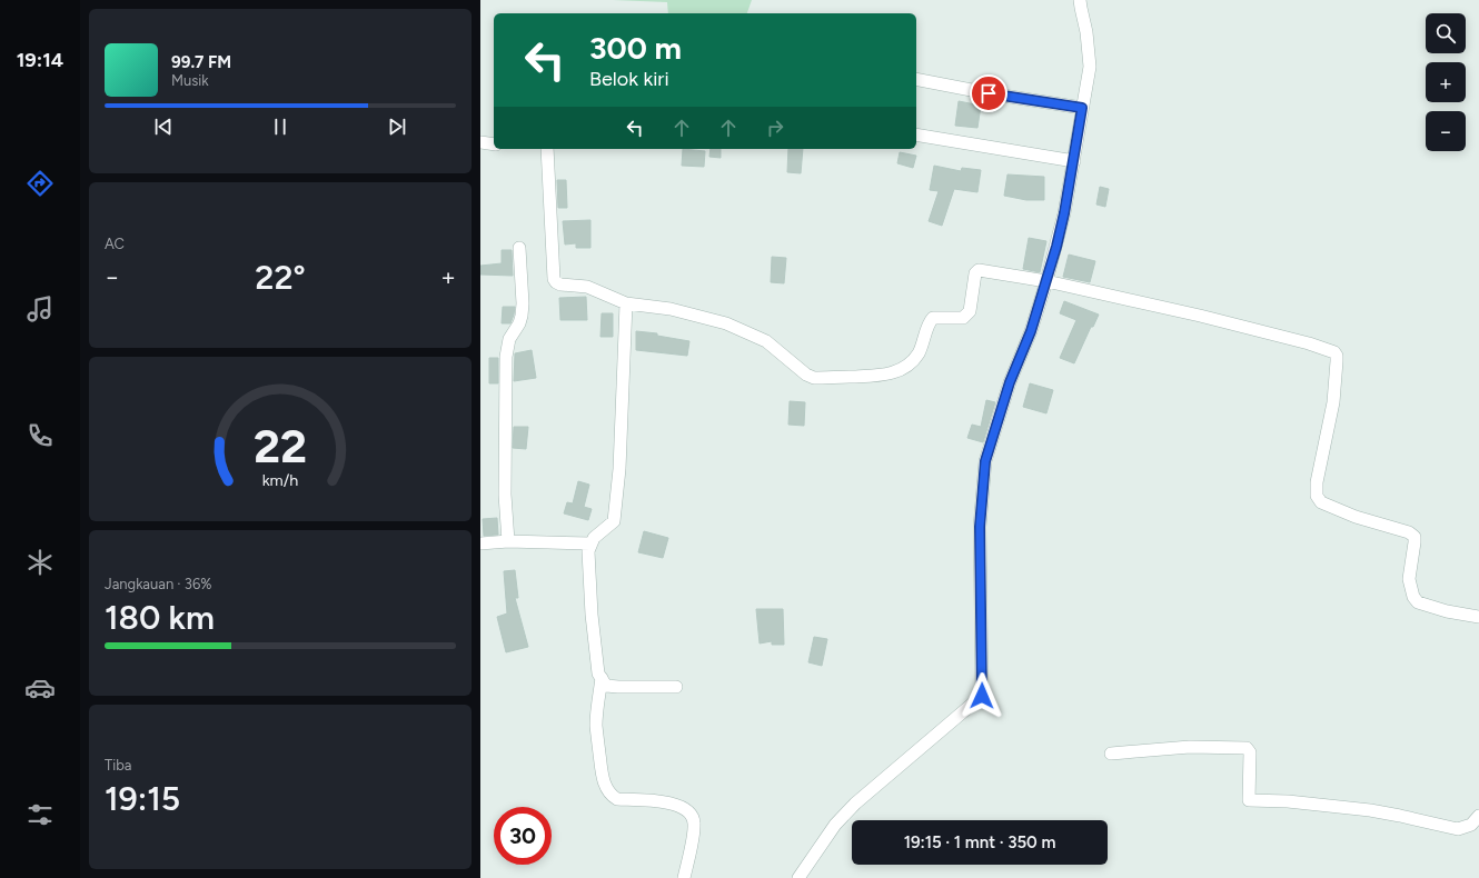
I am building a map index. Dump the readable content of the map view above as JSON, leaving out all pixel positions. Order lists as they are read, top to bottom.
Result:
{
  "page": {
    "tabs": "19:14",
    "map_buttons": ["+", "−"],
    "turn": ["300 m", "Belok kiri"],
    "song": ["99.7 FM", "Musik"],
    "tile": [
      "AC",
      ["Jangkauan · 36%", "180 km"],
      ["Tiba", "19:15"]
    ],
    "heat": ["−", "22°", "+"],
    "limit": "30",
    "trip": "19:15 · 1 mnt · 350 m",
    "gauge": ["22", "km/h"]
  }
}
